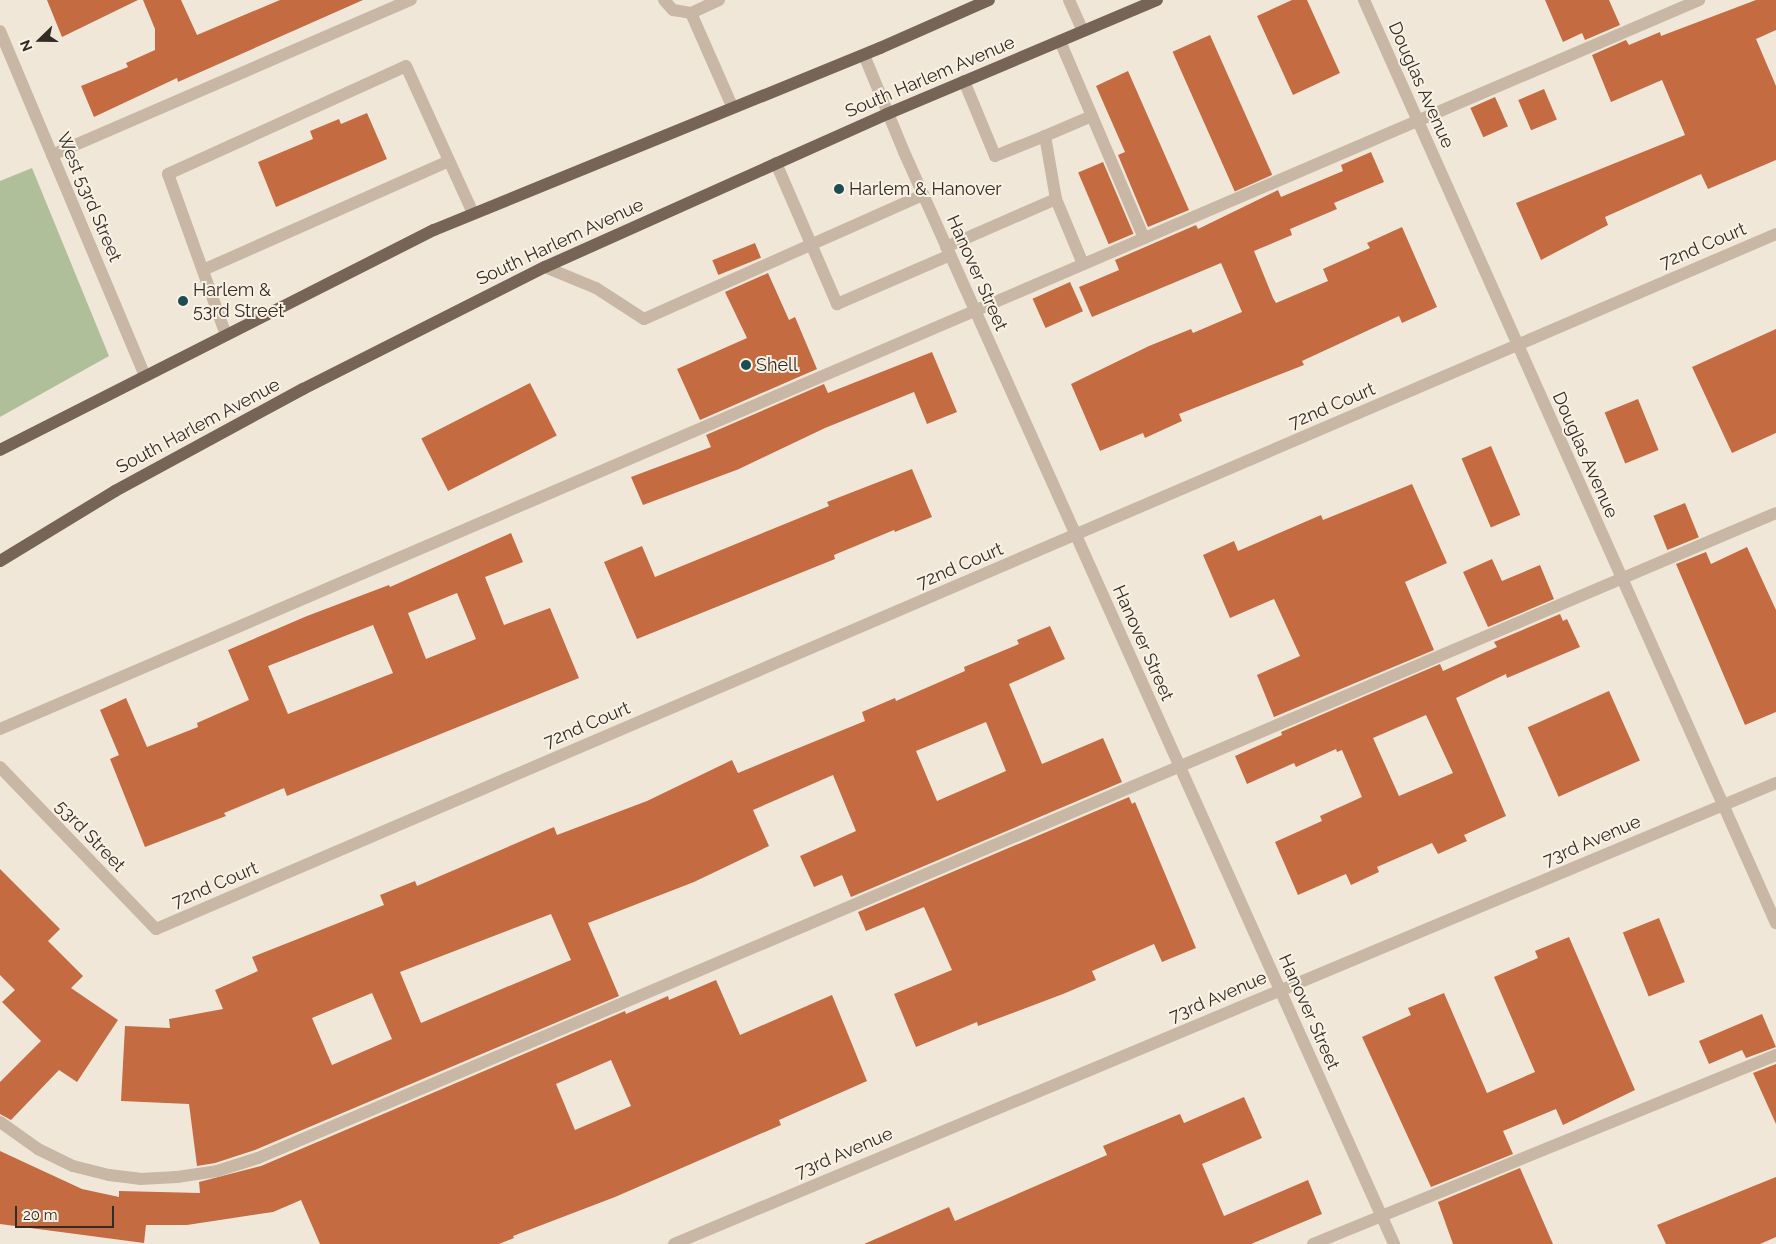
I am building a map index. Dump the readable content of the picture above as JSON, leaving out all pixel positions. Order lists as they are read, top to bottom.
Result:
{
  "streets": {
    "main road": ["South Harlem Avenue"],
    "street": [
      "Douglas Avenue",
      "West 53rd Street",
      "72nd Court",
      "Hanover Street",
      "53rd Street",
      "73rd Avenue"
    ]
  },
  "crossings": [
    ["South Harlem Avenue", "Hanover Street"],
    ["Douglas Avenue", "72nd Court"],
    ["Douglas Avenue", "73rd Avenue"],
    ["72nd Court", "Hanover Street"],
    ["72nd Court", "53rd Street"],
    ["Hanover Street", "73rd Avenue"]
  ],
  "places": ["Harlem & Hanover", "Harlem & 53rd Street", "Shell"],
  "scale_bar": "20 m",
  "north": "left"
}
